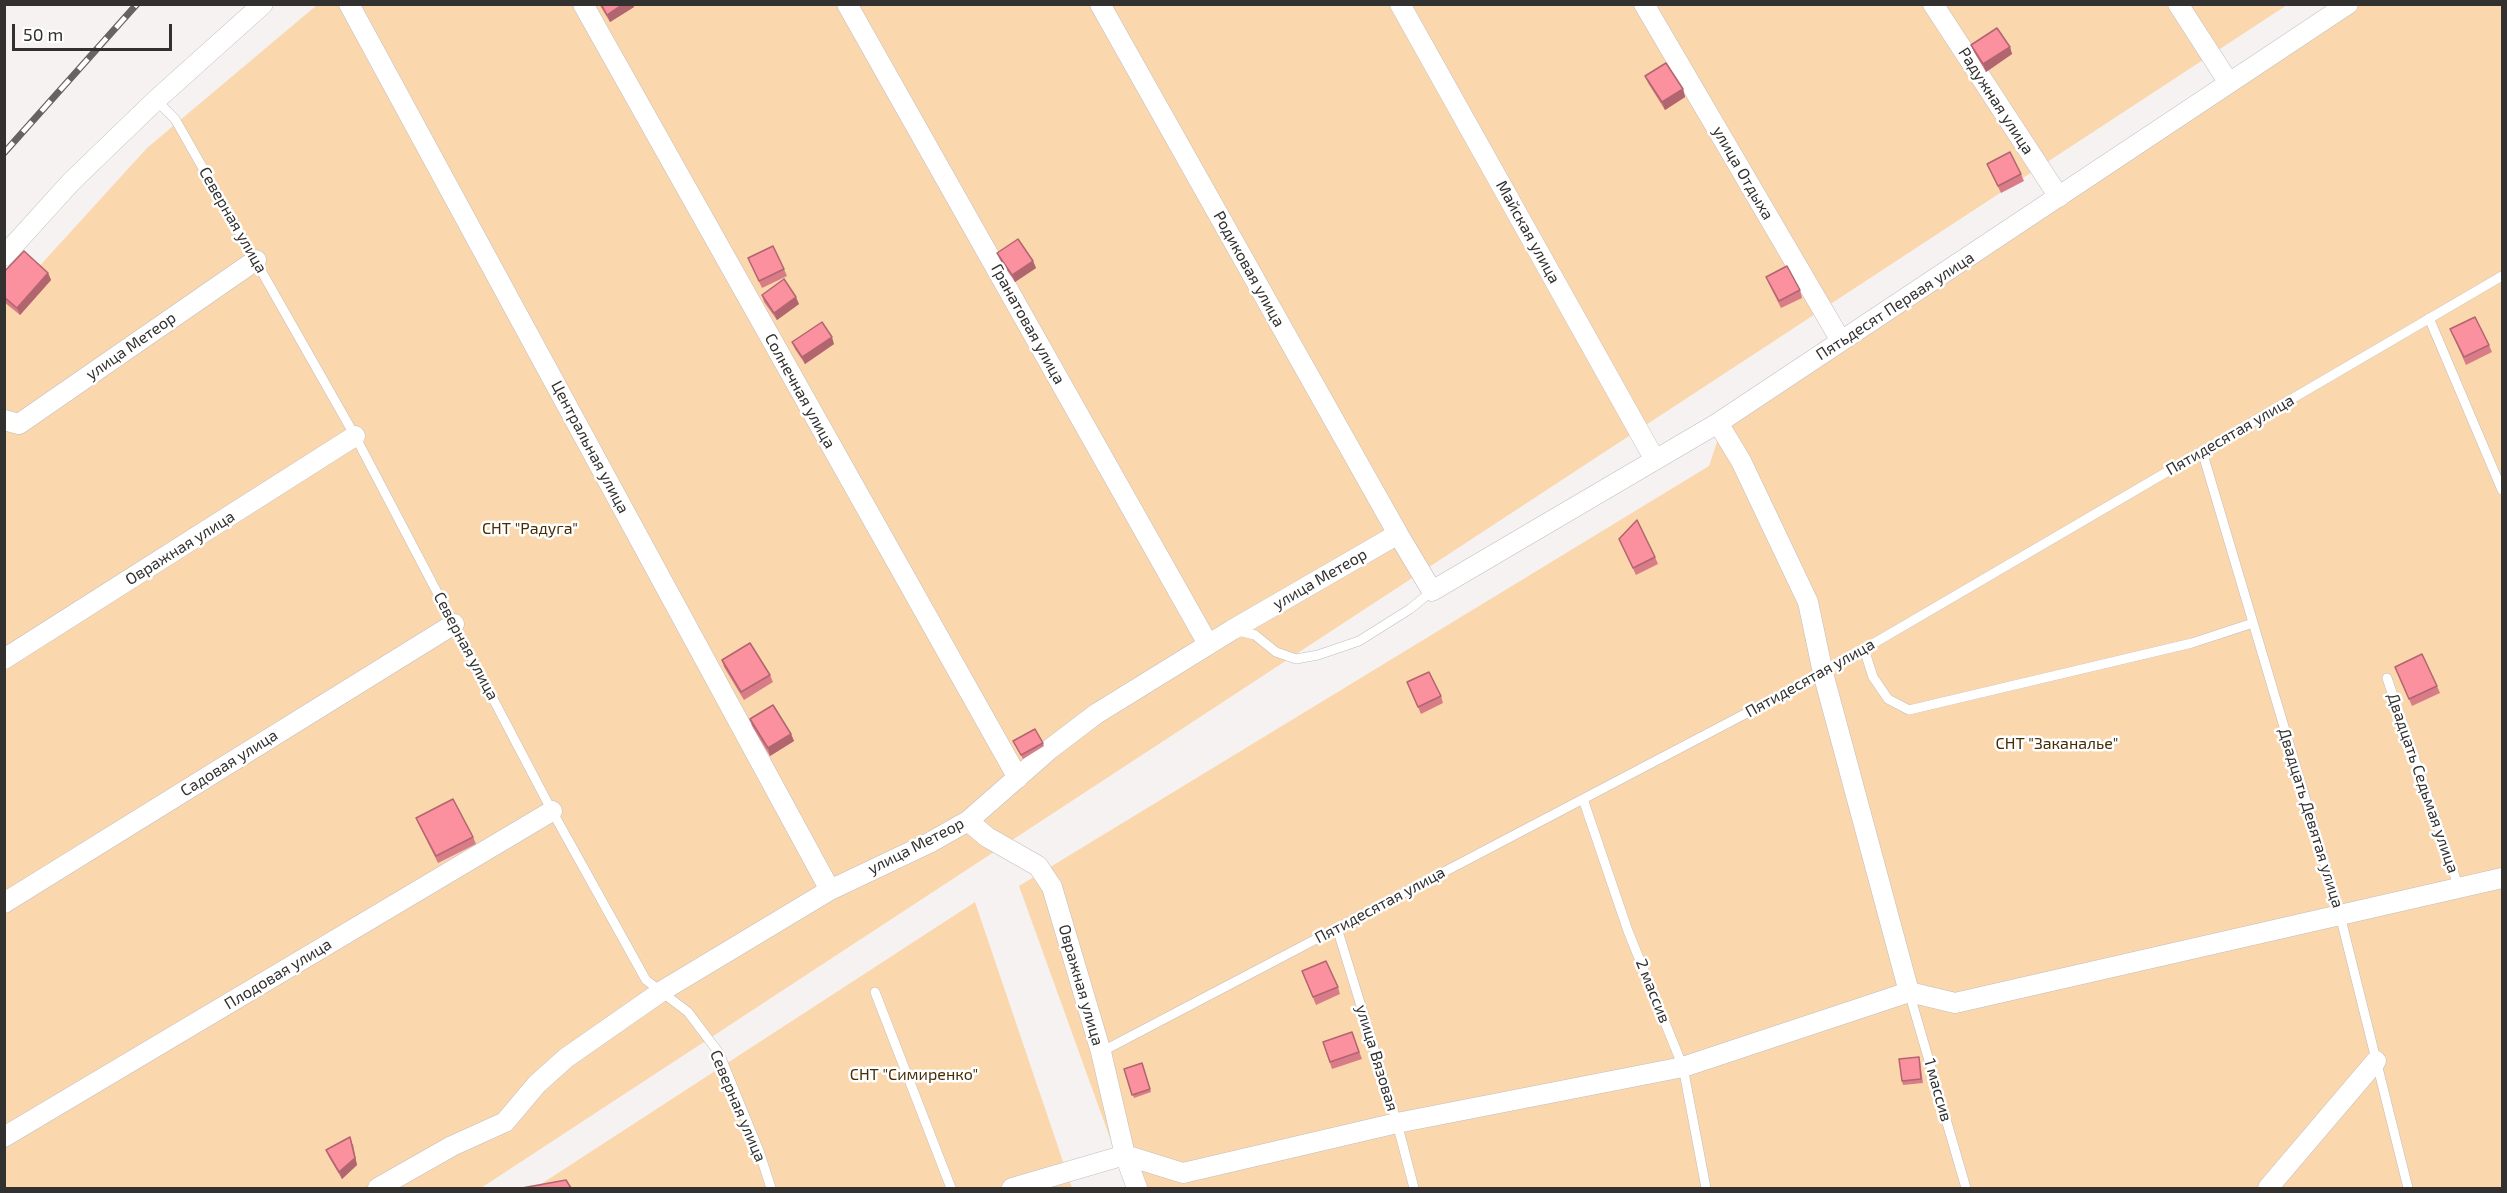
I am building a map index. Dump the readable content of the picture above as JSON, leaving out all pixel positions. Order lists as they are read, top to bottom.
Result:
{
  "streets": {
    "street": [
      "Радужная улица",
      "улица Отдыха",
      "Майская улица",
      "Родиковая улица",
      "Пятьдесят Первая улица",
      "Гранатовая улица",
      "улица Метеор",
      "Солнечная улица",
      "Центральная улица",
      "Овражная улица",
      "Садовая улица",
      "Плодовая улица"
    ],
    "lane": [
      "Северная улица",
      "Пятидесятая улица",
      "Двадцать Седьмая улица",
      "Двадцать Девятая улица",
      "2 массив",
      "улица Вязовая",
      "1 массив"
    ]
  },
  "crossings": [
    ["Радужная улица", "Пятьдесят Первая улица"],
    ["улица Отдыха", "Пятьдесят Первая улица"],
    ["Северная улица", "улица Метеор"],
    ["Северная улица", "Овражная улица"],
    ["Северная улица", "Садовая улица"],
    ["Северная улица", "Плодовая улица"],
    ["Майская улица", "Пятьдесят Первая улица"],
    ["Родиковая улица", "улица Метеор"],
    ["Гранатовая улица", "улица Метеор"],
    ["улица Метеор", "Солнечная улица"],
    ["улица Метеор", "Центральная улица"],
    ["улица Метеор", "Овражная улица"],
    ["Пятидесятая улица", "Овражная улица"],
    ["Пятидесятая улица", "Двадцать Девятая улица"],
    ["Пятидесятая улица", "2 массив"],
    ["Пятидесятая улица", "улица Вязовая"]
  ],
  "parks": ["СНТ \"Радуга\"", "СНТ \"Заканалье\"", "СНТ \"Симиренко\""],
  "scale_bar": "50 m"
}
